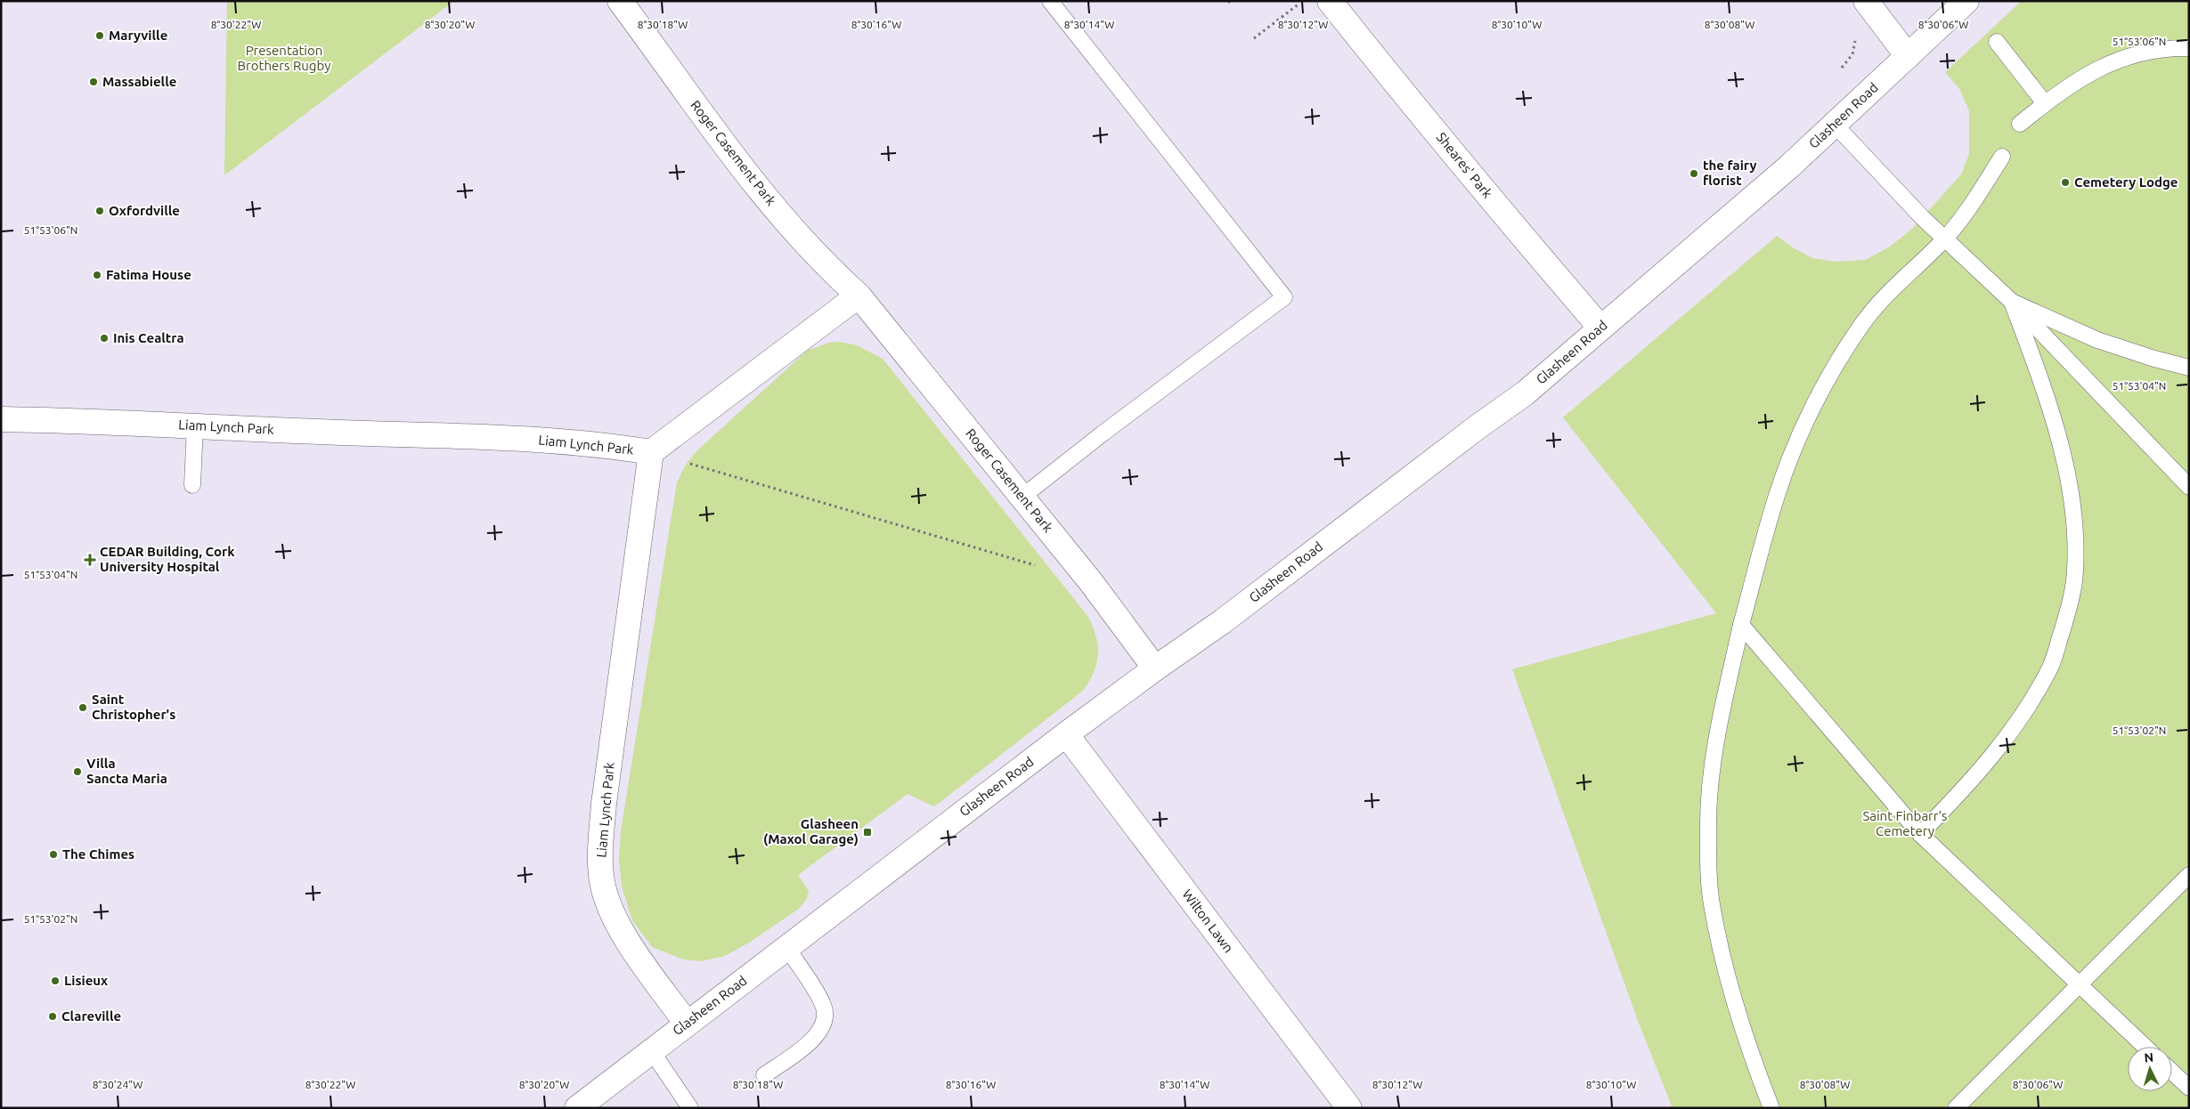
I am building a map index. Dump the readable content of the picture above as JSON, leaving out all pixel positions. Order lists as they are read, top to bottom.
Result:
{
  "streets": {
    "street": [
      "Glasheen Road",
      "Roger Casement Park",
      "Sheares' Park",
      "Liam Lynch Park",
      "Wilton Lawn"
    ]
  },
  "crossings": [
    ["Glasheen Road", "Roger Casement Park"],
    ["Glasheen Road", "Sheares' Park"],
    ["Glasheen Road", "Liam Lynch Park"],
    ["Glasheen Road", "Wilton Lawn"]
  ],
  "parks": ["Presentation Brothers Rugby", "Saint Finbarr's Cemetery"],
  "places": {
    "other": [
      "Maryville",
      "Massabielle",
      "the fairy florist",
      "Cemetery Lodge",
      "Oxfordville",
      "Fatima House",
      "Inis Cealtra",
      "Saint Christopher's",
      "Villa Sancta Maria",
      "The Chimes",
      "Lisieux",
      "Clareville"
    ],
    "health": ["CEDAR Building, Cork University Hospital"],
    "transit": ["Glasheen (Maxol Garage)"]
  },
  "north": "top",
  "coordinates": [
    "8°30'22\"W",
    "8°30'20\"W",
    "8°30'18\"W",
    "8°30'16\"W",
    "8°30'14\"W",
    "8°30'12\"W",
    "8°30'10\"W",
    "8°30'08\"W",
    "8°30'06\"W",
    "51°53'06\"N",
    "51°53'04\"N",
    "51°53'02\"N",
    "8°30'24\"W"
  ]
}
